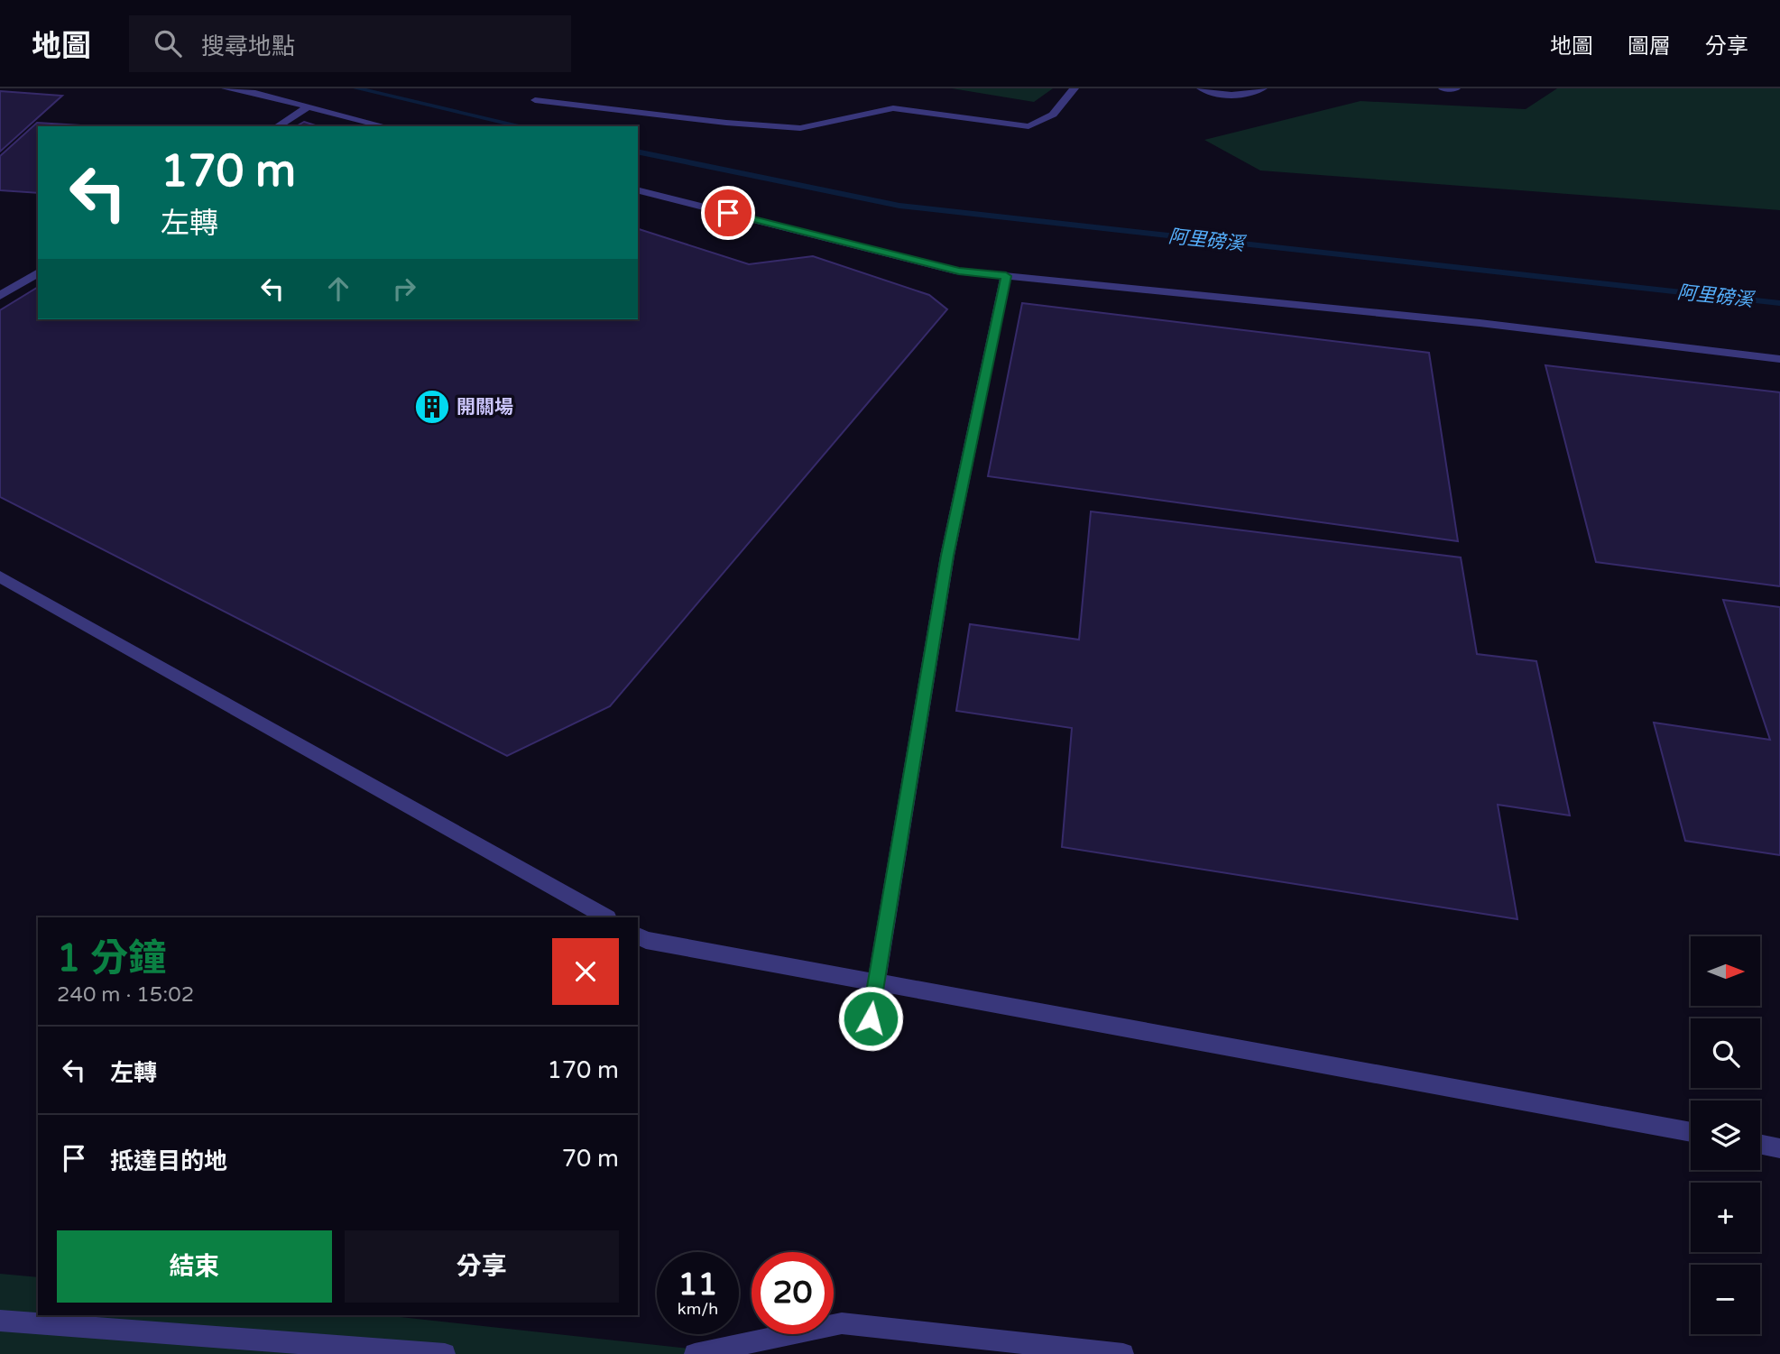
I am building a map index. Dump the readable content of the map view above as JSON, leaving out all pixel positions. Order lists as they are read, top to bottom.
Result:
{
  "water": ["阿里磅溪"],
  "places": {
    "building": ["開關場"]
  },
  "north": "right",
  "page": {
    "header": "地圖",
    "search": "搜尋地點",
    "nav": ["地圖", "圖層", "分享"],
    "turn": ["170 m", "左轉"],
    "heading": ["1 分鐘", "240 m · 15:02"],
    "map_buttons": ["+", "−"],
    "list": [
      {
        "name": "左轉",
        "value": "170 m"
      },
      {
        "name": "抵達目的地",
        "value": "70 m"
      }
    ],
    "buttons": ["結束", "分享"],
    "speed": "11 km/h",
    "limit": "20"
  }
}
